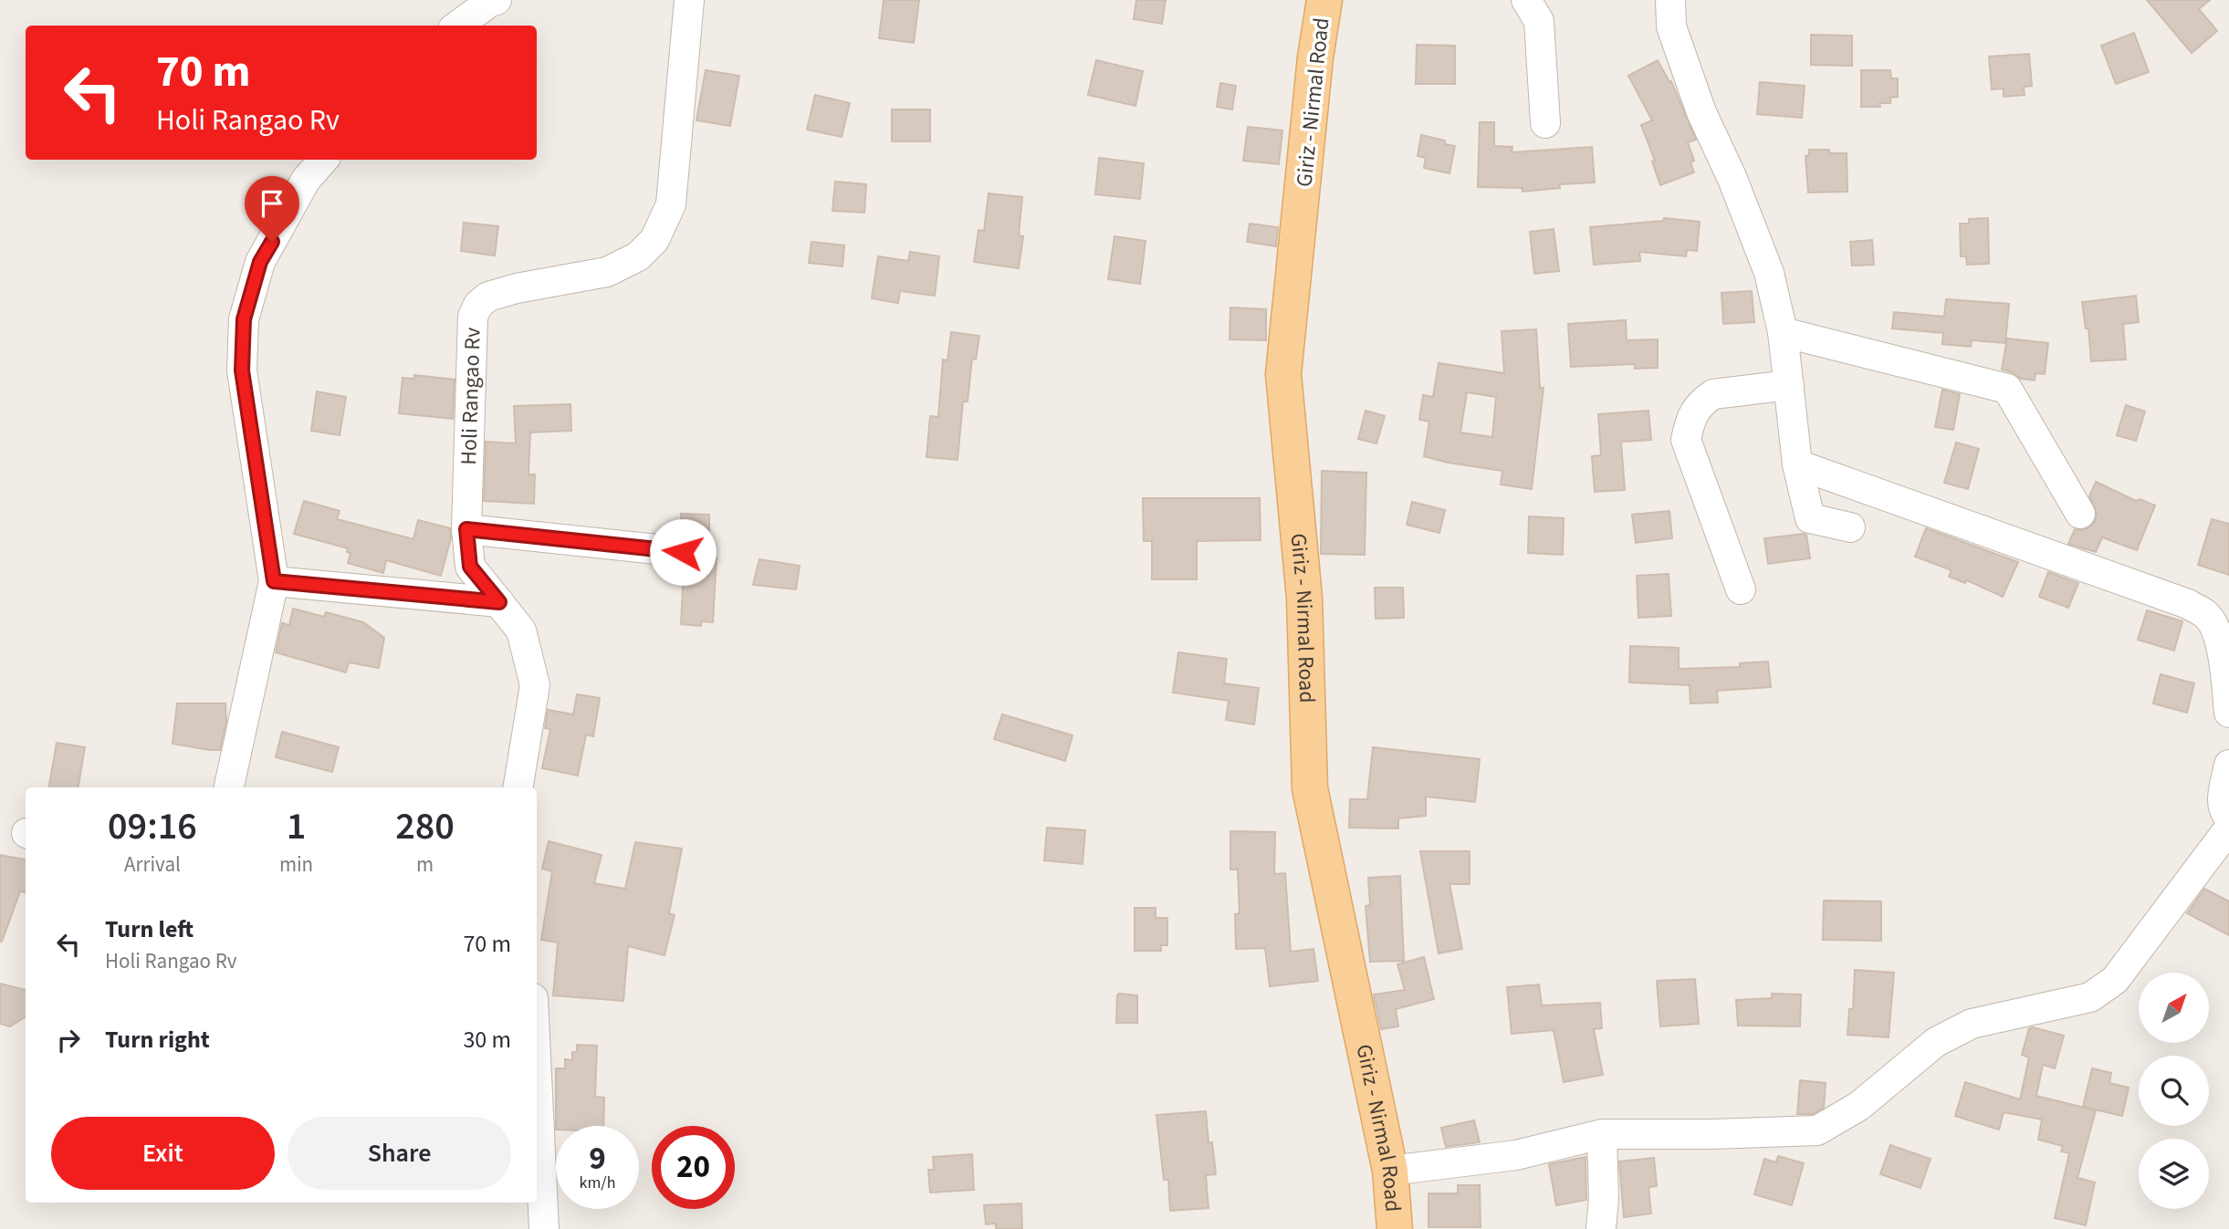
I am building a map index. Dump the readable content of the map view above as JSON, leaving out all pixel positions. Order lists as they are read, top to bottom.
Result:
{
  "streets": {
    "main road": ["Giriz - Nirmal Road"],
    "street": ["Holi Rangao Rv"]
  },
  "north": "top right",
  "page": {
    "turn": ["70 m", "Holi Rangao Rv"],
    "eta": [
      "09:16",
      "Arrival",
      "1",
      "min",
      "280",
      "m"
    ],
    "list": [
      {
        "name": "Turn left",
        "note": "Holi Rangao Rv",
        "value": "70 m"
      },
      {
        "name": "Turn right",
        "value": "30 m"
      }
    ],
    "buttons": ["Exit", "Share"],
    "speed": "9 km/h",
    "limit": "20"
  }
}
